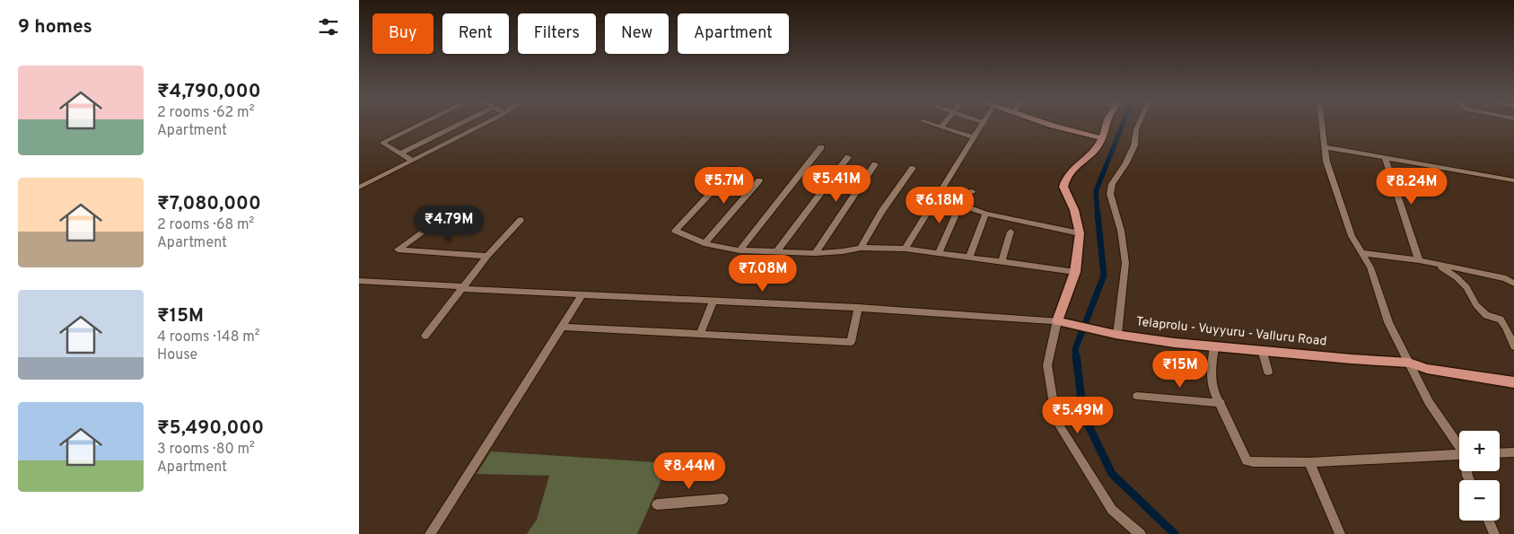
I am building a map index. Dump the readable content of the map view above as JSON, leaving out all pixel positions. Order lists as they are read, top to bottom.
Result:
{
  "streets": {
    "main road": ["Telaprolu - Vuyyuru - Valluru Road"]
  },
  "page": {
    "heading": "9 homes",
    "chip": [
      "Buy",
      "Rent",
      "Filters",
      "New",
      "Apartment"
    ],
    "list": [
      {
        "name": "₹4,790,000",
        "note": "2 rooms · 62 m² · Apartment"
      },
      {
        "name": "₹7,080,000",
        "note": "2 rooms · 68 m² · Apartment"
      },
      {
        "name": "₹15M",
        "note": "4 rooms · 148 m² · House"
      },
      {
        "name": "₹5,490,000",
        "note": "3 rooms · 80 m² · Apartment"
      }
    ],
    "price": [
      "₹5.41M",
      "₹5.7M",
      "₹8.24M",
      "₹6.18M",
      "₹4.79M",
      "₹7.08M",
      "₹15M",
      "₹5.49M",
      "₹8.44M"
    ],
    "map_buttons": ["+", "−"]
  }
}
